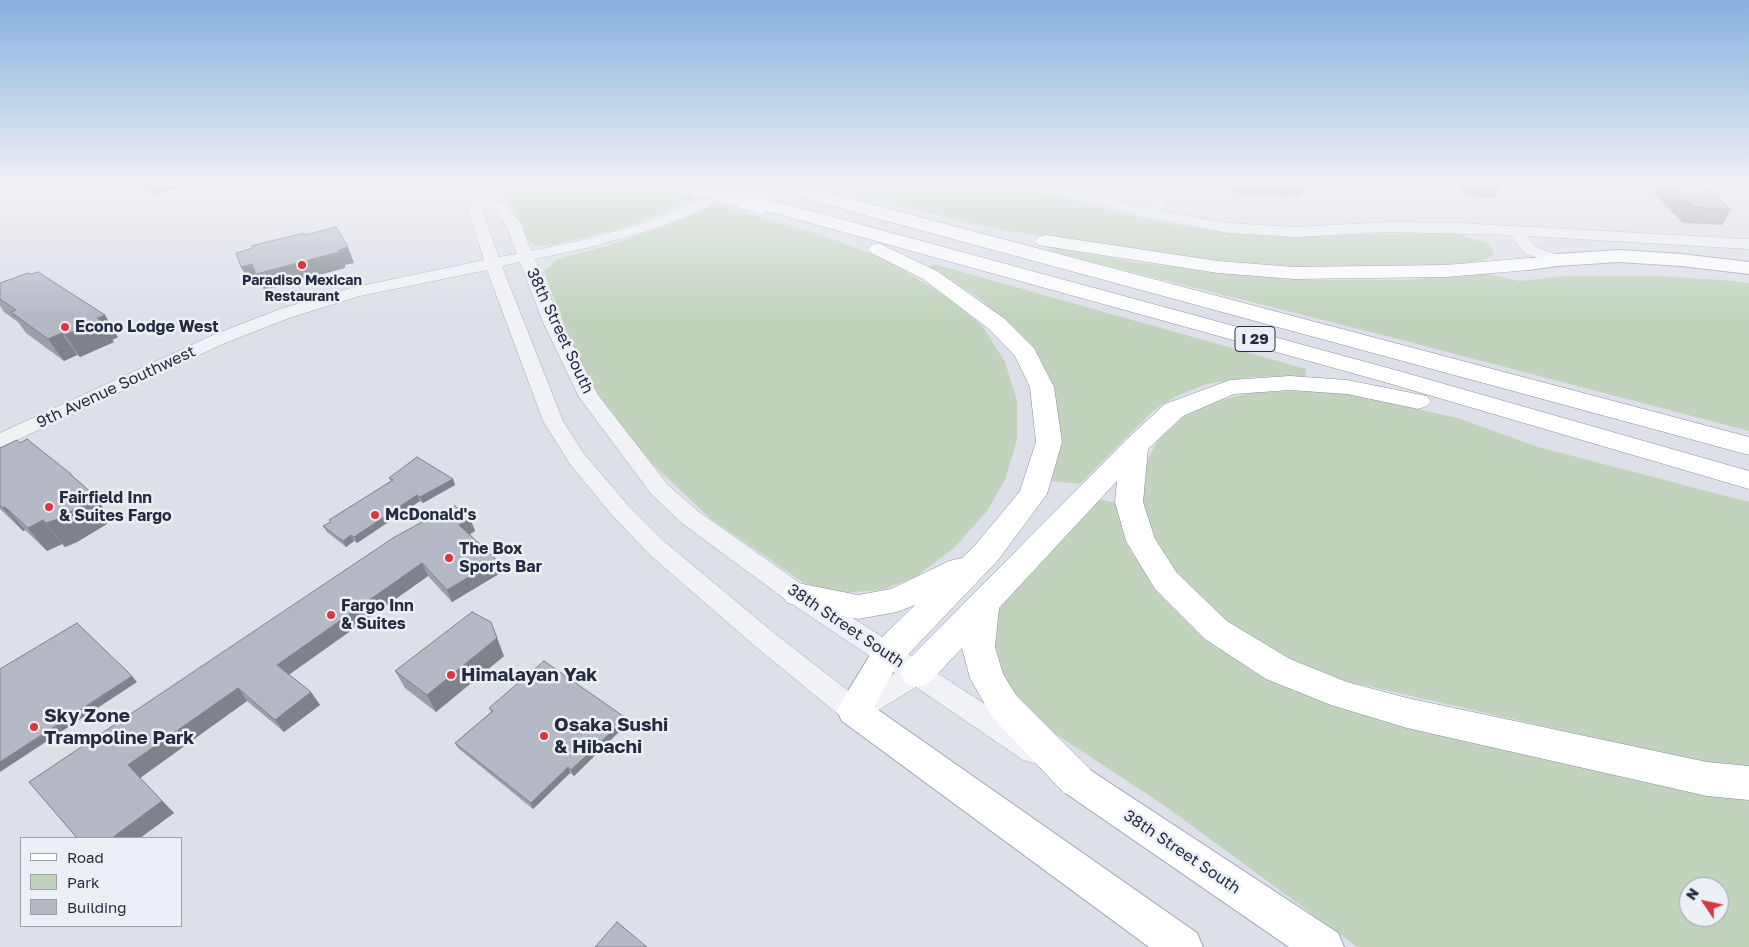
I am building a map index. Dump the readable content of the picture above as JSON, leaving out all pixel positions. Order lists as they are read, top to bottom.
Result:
{
  "streets": {
    "highway": ["I 29"],
    "main road": ["38th Street South"],
    "street": ["9th Avenue Southwest"]
  },
  "crossings": [
    ["38th Street South", "9th Avenue Southwest"]
  ],
  "places": [
    "Paradiso Mexican Restaurant",
    "Econo Lodge West",
    "Fairfield Inn & Suites Fargo",
    "McDonald's",
    "The Box Sports Bar",
    "Fargo Inn & Suites",
    "Himalayan Yak",
    "Sky Zone Trampoline Park",
    "Osaka Sushi & Hibachi"
  ],
  "legend": ["Road", "Park", "Building"],
  "north": "top left"
}
